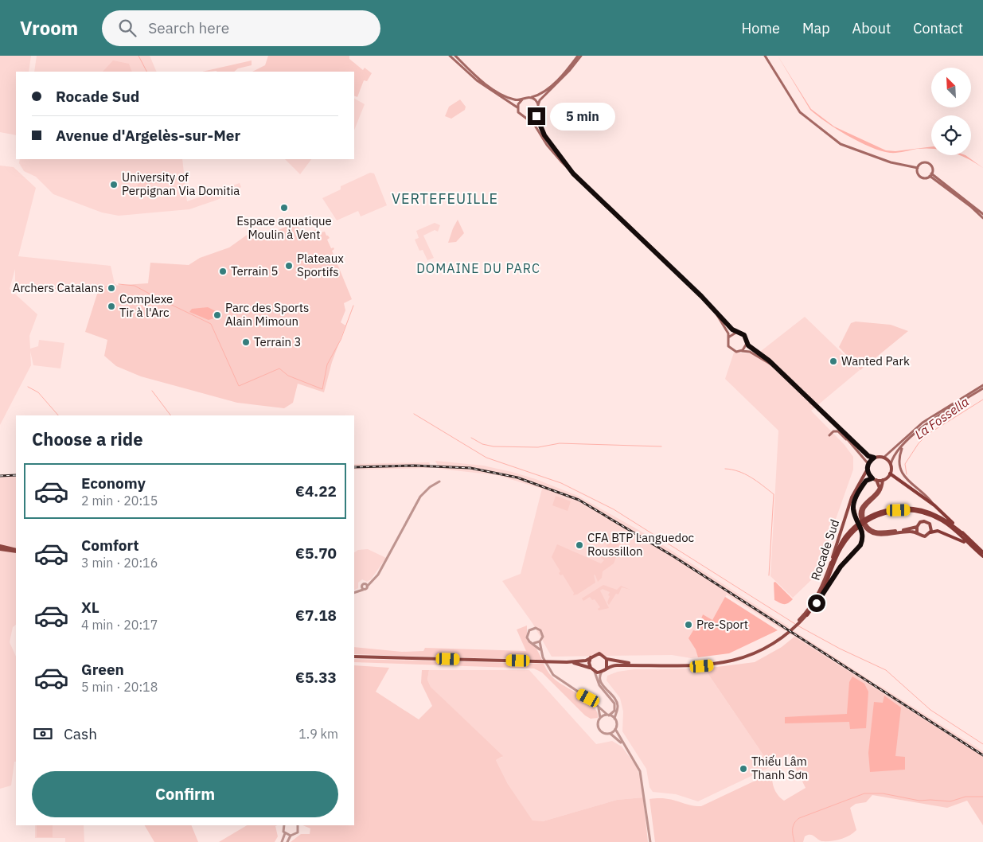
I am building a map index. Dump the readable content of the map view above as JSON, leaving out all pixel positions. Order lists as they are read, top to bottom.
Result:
{
  "streets": {
    "main road": ["Rocade Sud"]
  },
  "districts": ["VERTEFEUILLE", "DOMAINE DU PARC"],
  "water": ["La Fossella"],
  "places": [
    "University of Perpignan Via Domitia",
    "Espace aquatique Moulin à Vent",
    "Plateaux Sportifs",
    "Terrain 5",
    "Archers Catalans",
    "Complexe Tir à l'Arc",
    "Parc des Sports Alain Mimoun",
    "Terrain 3",
    "Wanted Park",
    "CFA BTP Languedoc Roussillon",
    "Pre-Sport",
    "Thiếu Lâm Thanh Sơn"
  ],
  "north": "top left",
  "page": {
    "header": "Vroom",
    "search": "Search here",
    "nav": [
      "Home",
      "Map",
      "About",
      "Contact"
    ],
    "banner": ["Rocade Sud", "Avenue d'Argelès-sur-Mer"],
    "bubble": "5 min",
    "heading": "Choose a ride",
    "list": [
      {
        "name": "Economy",
        "note": "2 min · 20:15",
        "value": "€4.22"
      },
      {
        "name": "Comfort",
        "note": "3 min · 20:16",
        "value": "€5.70"
      },
      {
        "name": "XL",
        "note": "4 min · 20:17",
        "value": "€7.18"
      },
      {
        "name": "Green",
        "note": "5 min · 20:18",
        "value": "€5.33"
      }
    ],
    "pay": ["Cash", "1.9 km"],
    "buttons": "Confirm"
  }
}
